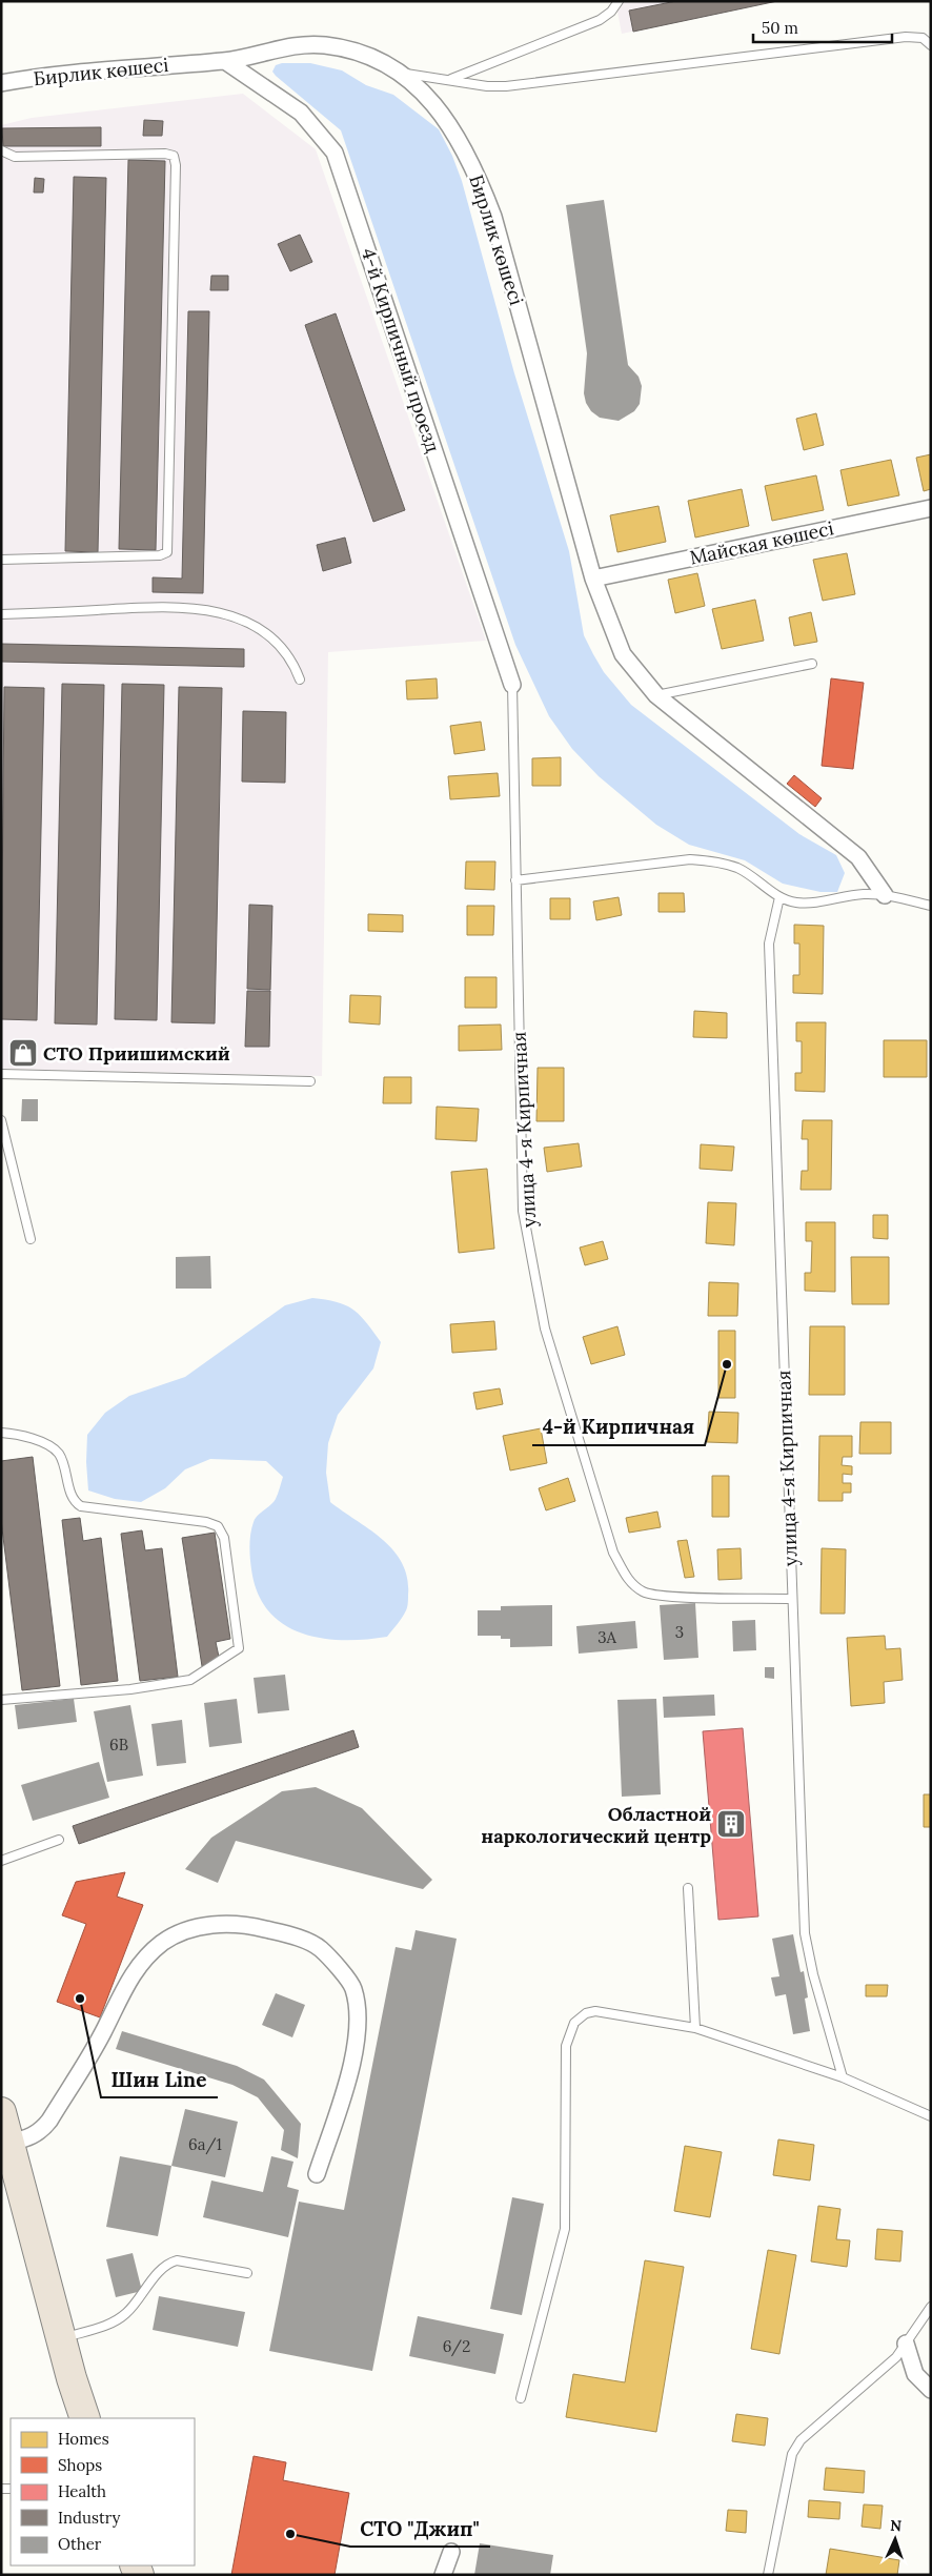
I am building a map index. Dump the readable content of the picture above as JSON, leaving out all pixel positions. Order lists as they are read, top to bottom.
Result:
{
  "streets": {
    "street": ["Бирлик көшесі", "4-й Кирпичный проезд", "Майская көшесі"],
    "lane": ["улица 4-я Кирпичная"]
  },
  "crossings": [
    ["Бирлик көшесі", "4-й Кирпичный проезд"],
    ["Бирлик көшесі", "Майская көшесі"],
    ["4-й Кирпичный проезд", "улица 4-я Кирпичная"]
  ],
  "places": {
    "shop": ["СТО Приишимский"],
    "other": ["4-й Кирпичная", "Шин Line", "СТО \"Джип\""],
    "building": ["Областной наркологический центр"]
  },
  "house_numbers": [
    "3",
    "3А",
    "6В",
    "6а/1",
    "6/2"
  ],
  "legend": [
    "Homes",
    "Shops",
    "Health",
    "Industry",
    "Other"
  ],
  "scale_bar": "50 m",
  "north": "top"
}
